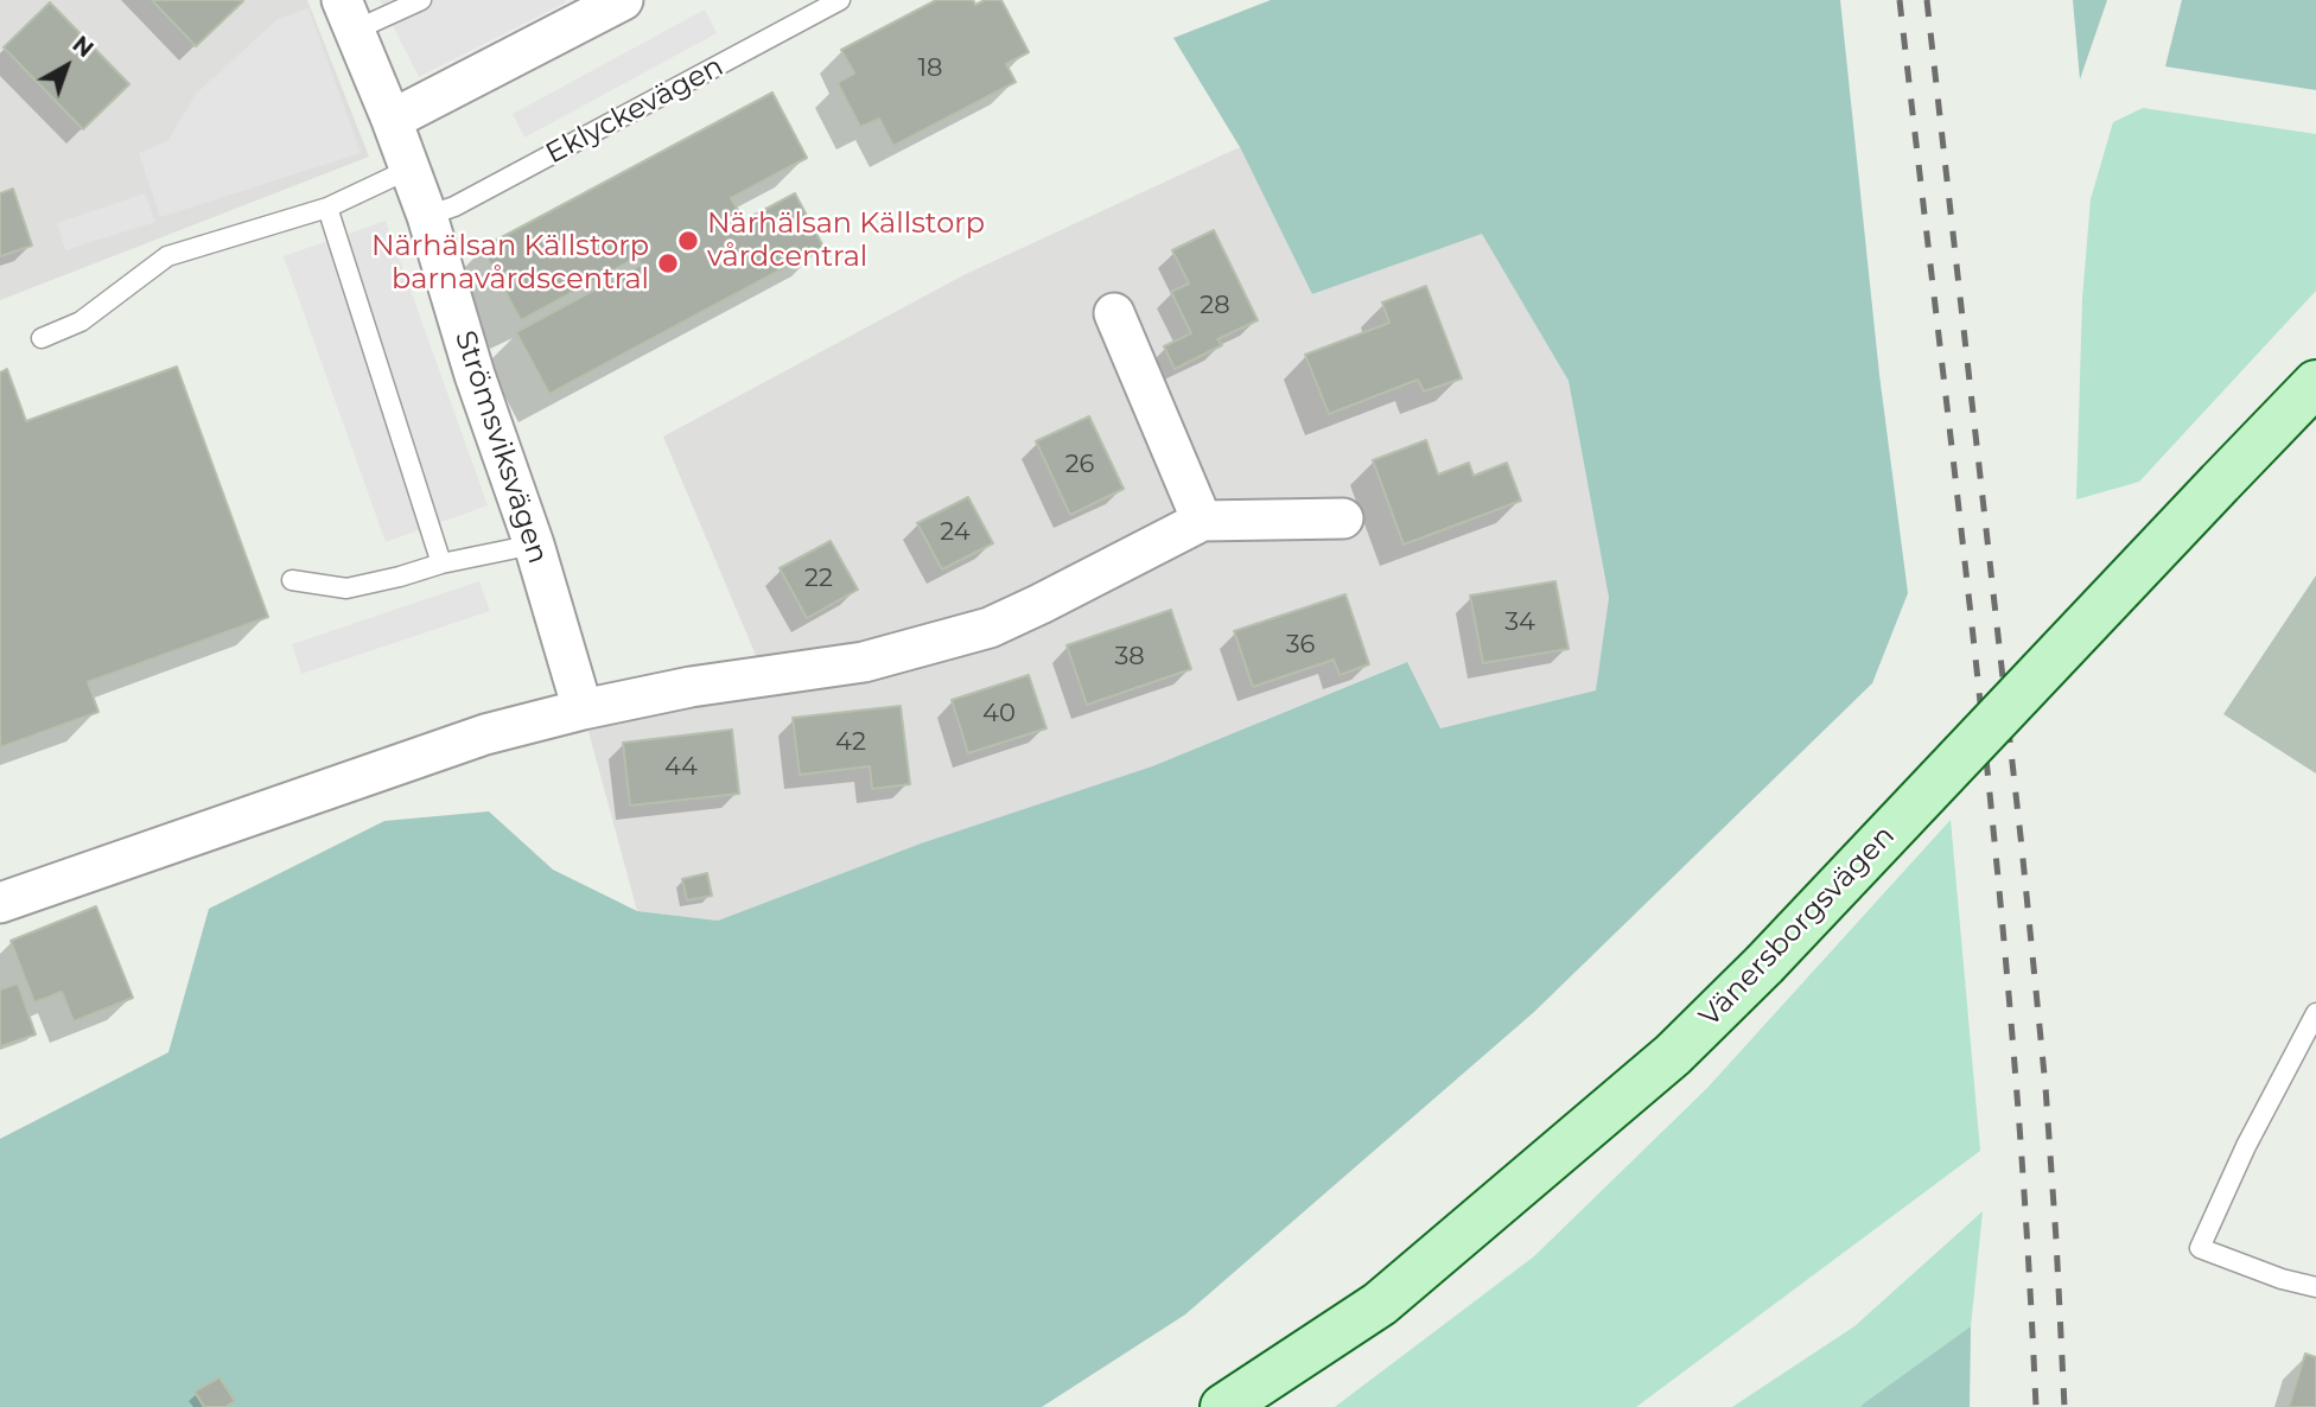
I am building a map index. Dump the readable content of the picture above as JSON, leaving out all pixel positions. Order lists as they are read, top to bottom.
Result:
{
  "streets": {
    "main road": ["Vänersborgsvägen"],
    "street": ["Strömsviksvägen"],
    "lane": ["Eklyckevägen"]
  },
  "crossings": [
    ["Eklyckevägen", "Strömsviksvägen"]
  ],
  "places": ["Närhälsan Källstorp vårdcentral", "Närhälsan Källstorp barnavårdscentral"],
  "house_numbers": [
    "18",
    "28",
    "26",
    "24",
    "22",
    "34",
    "36",
    "38",
    "40",
    "42",
    "44"
  ],
  "north": "top right"
}
